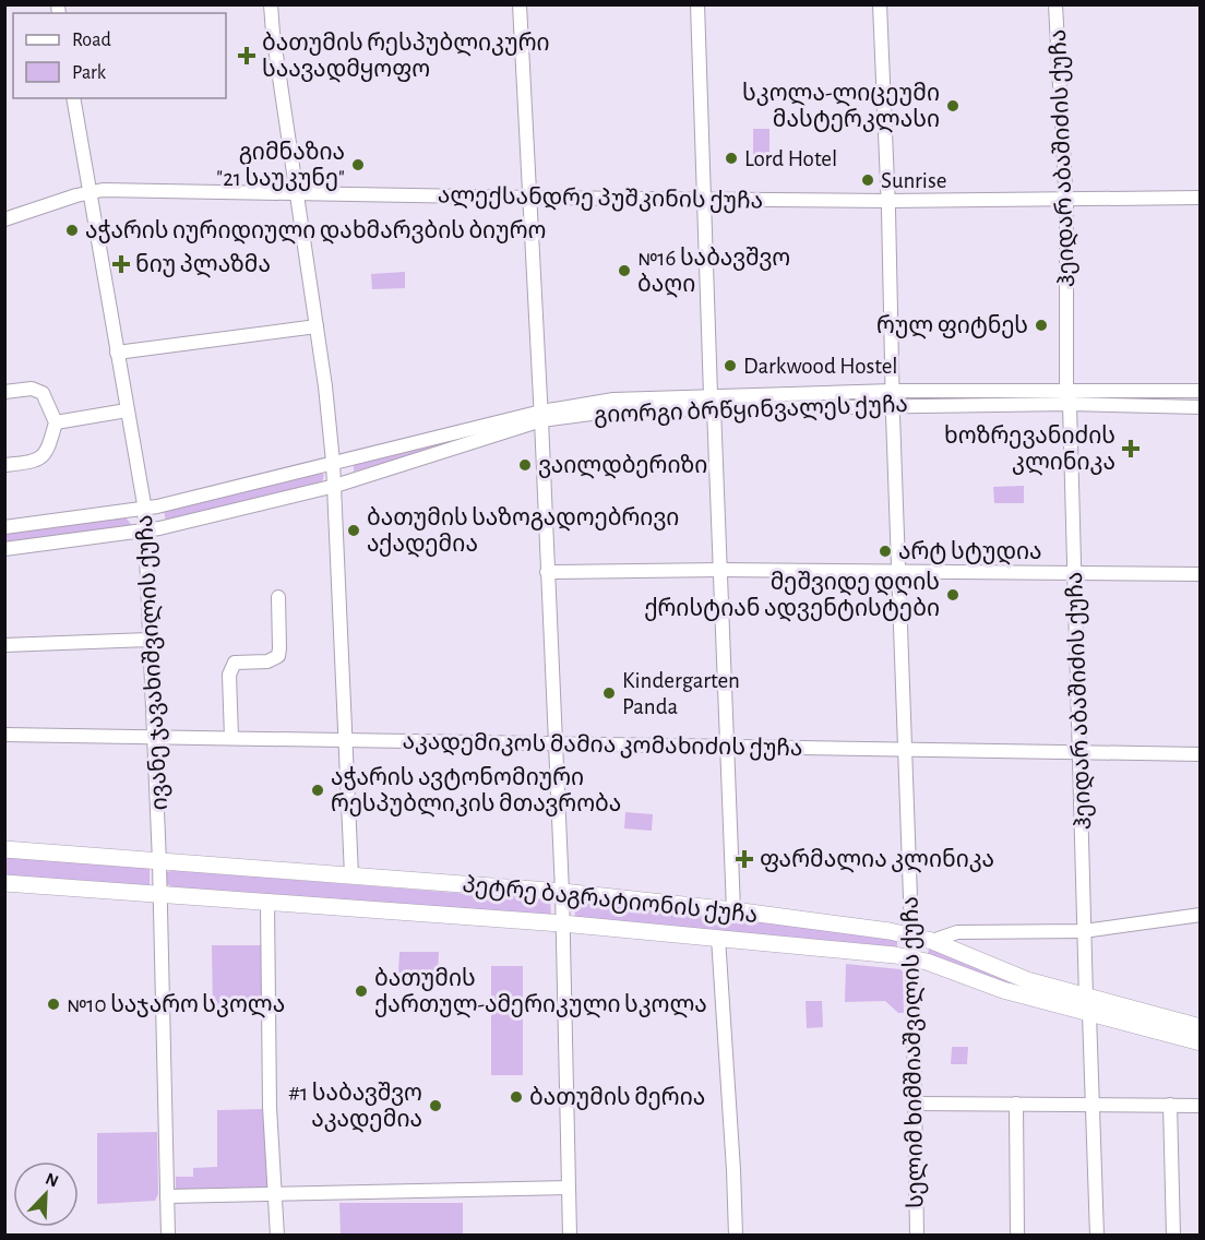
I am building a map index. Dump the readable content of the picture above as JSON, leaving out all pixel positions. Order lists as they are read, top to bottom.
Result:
{
  "streets": {
    "main road": ["პეტრე ბაგრატიონის ქუჩა"],
    "street": [
      "ჰეიდარ აბაშიძის ქუჩა",
      "ალექსანდრე პუშკინის ქუჩა",
      "გიორგი ბრწყინვალეს ქუჩა",
      "ივანე ჯავახიშვილის ქუჩა",
      "აკადემიკოს მამია კომახიძის ქუჩა",
      "სელიმ ხიმშიაშვილის ქუჩა"
    ]
  },
  "crossings": [
    ["ჰეიდარ აბაშიძის ქუჩა", "ალექსანდრე პუშკინის ქუჩა"],
    ["ჰეიდარ აბაშიძის ქუჩა", "გიორგი ბრწყინვალეს ქუჩა"],
    ["ჰეიდარ აბაშიძის ქუჩა", "აკადემიკოს მამია კომახიძის ქუჩა"],
    ["ჰეიდარ აბაშიძის ქუჩა", "პეტრე ბაგრატიონის ქუჩა"],
    ["ალექსანდრე პუშკინის ქუჩა", "ივანე ჯავახიშვილის ქუჩა"],
    ["ალექსანდრე პუშკინის ქუჩა", "სელიმ ხიმშიაშვილის ქუჩა"],
    ["გიორგი ბრწყინვალეს ქუჩა", "ივანე ჯავახიშვილის ქუჩა"],
    ["გიორგი ბრწყინვალეს ქუჩა", "სელიმ ხიმშიაშვილის ქუჩა"],
    ["ივანე ჯავახიშვილის ქუჩა", "აკადემიკოს მამია კომახიძის ქუჩა"],
    ["ივანე ჯავახიშვილის ქუჩა", "პეტრე ბაგრატიონის ქუჩა"],
    ["აკადემიკოს მამია კომახიძის ქუჩა", "სელიმ ხიმშიაშვილის ქუჩა"],
    ["პეტრე ბაგრატიონის ქუჩა", "სელიმ ხიმშიაშვილის ქუჩა"]
  ],
  "places": {
    "health": [
      "ბათუმის რესპუბლიკური საავადმყოფო",
      "ნიუ პლაზმა",
      "ხოზრევანიძის კლინიკა",
      "ფარმალია კლინიკა"
    ],
    "other": [
      "სკოლა-ლიცეუმი მასტერკლასი",
      "Lord Hotel",
      "გიმნაზია \"21 საუკუნე\"",
      "Sunrise",
      "აჭარის იურიდიული დახმარვბის ბიურო",
      "№16 საბავშვო ბაღი",
      "რულ ფიტნეს",
      "Darkwood Hostel",
      "ვაილდბერიზი",
      "ბათუმის საზოგადოებრივი აქადემია",
      "არტ სტუდია",
      "მეშვიდე დღის ქრისტიან ადვენტისტები",
      "Kindergarten Panda",
      "აჭარის ავტონომიური რესპუბლიკის მთავრობა",
      "ბათუმის ქართულ-ამერიკული სკოლა",
      "№10 საჯარო სკოლა",
      "ბათუმის მერია",
      "#1 საბავშვო აკადემია"
    ]
  },
  "legend": ["Road", "Park"],
  "north": "top right"
}
